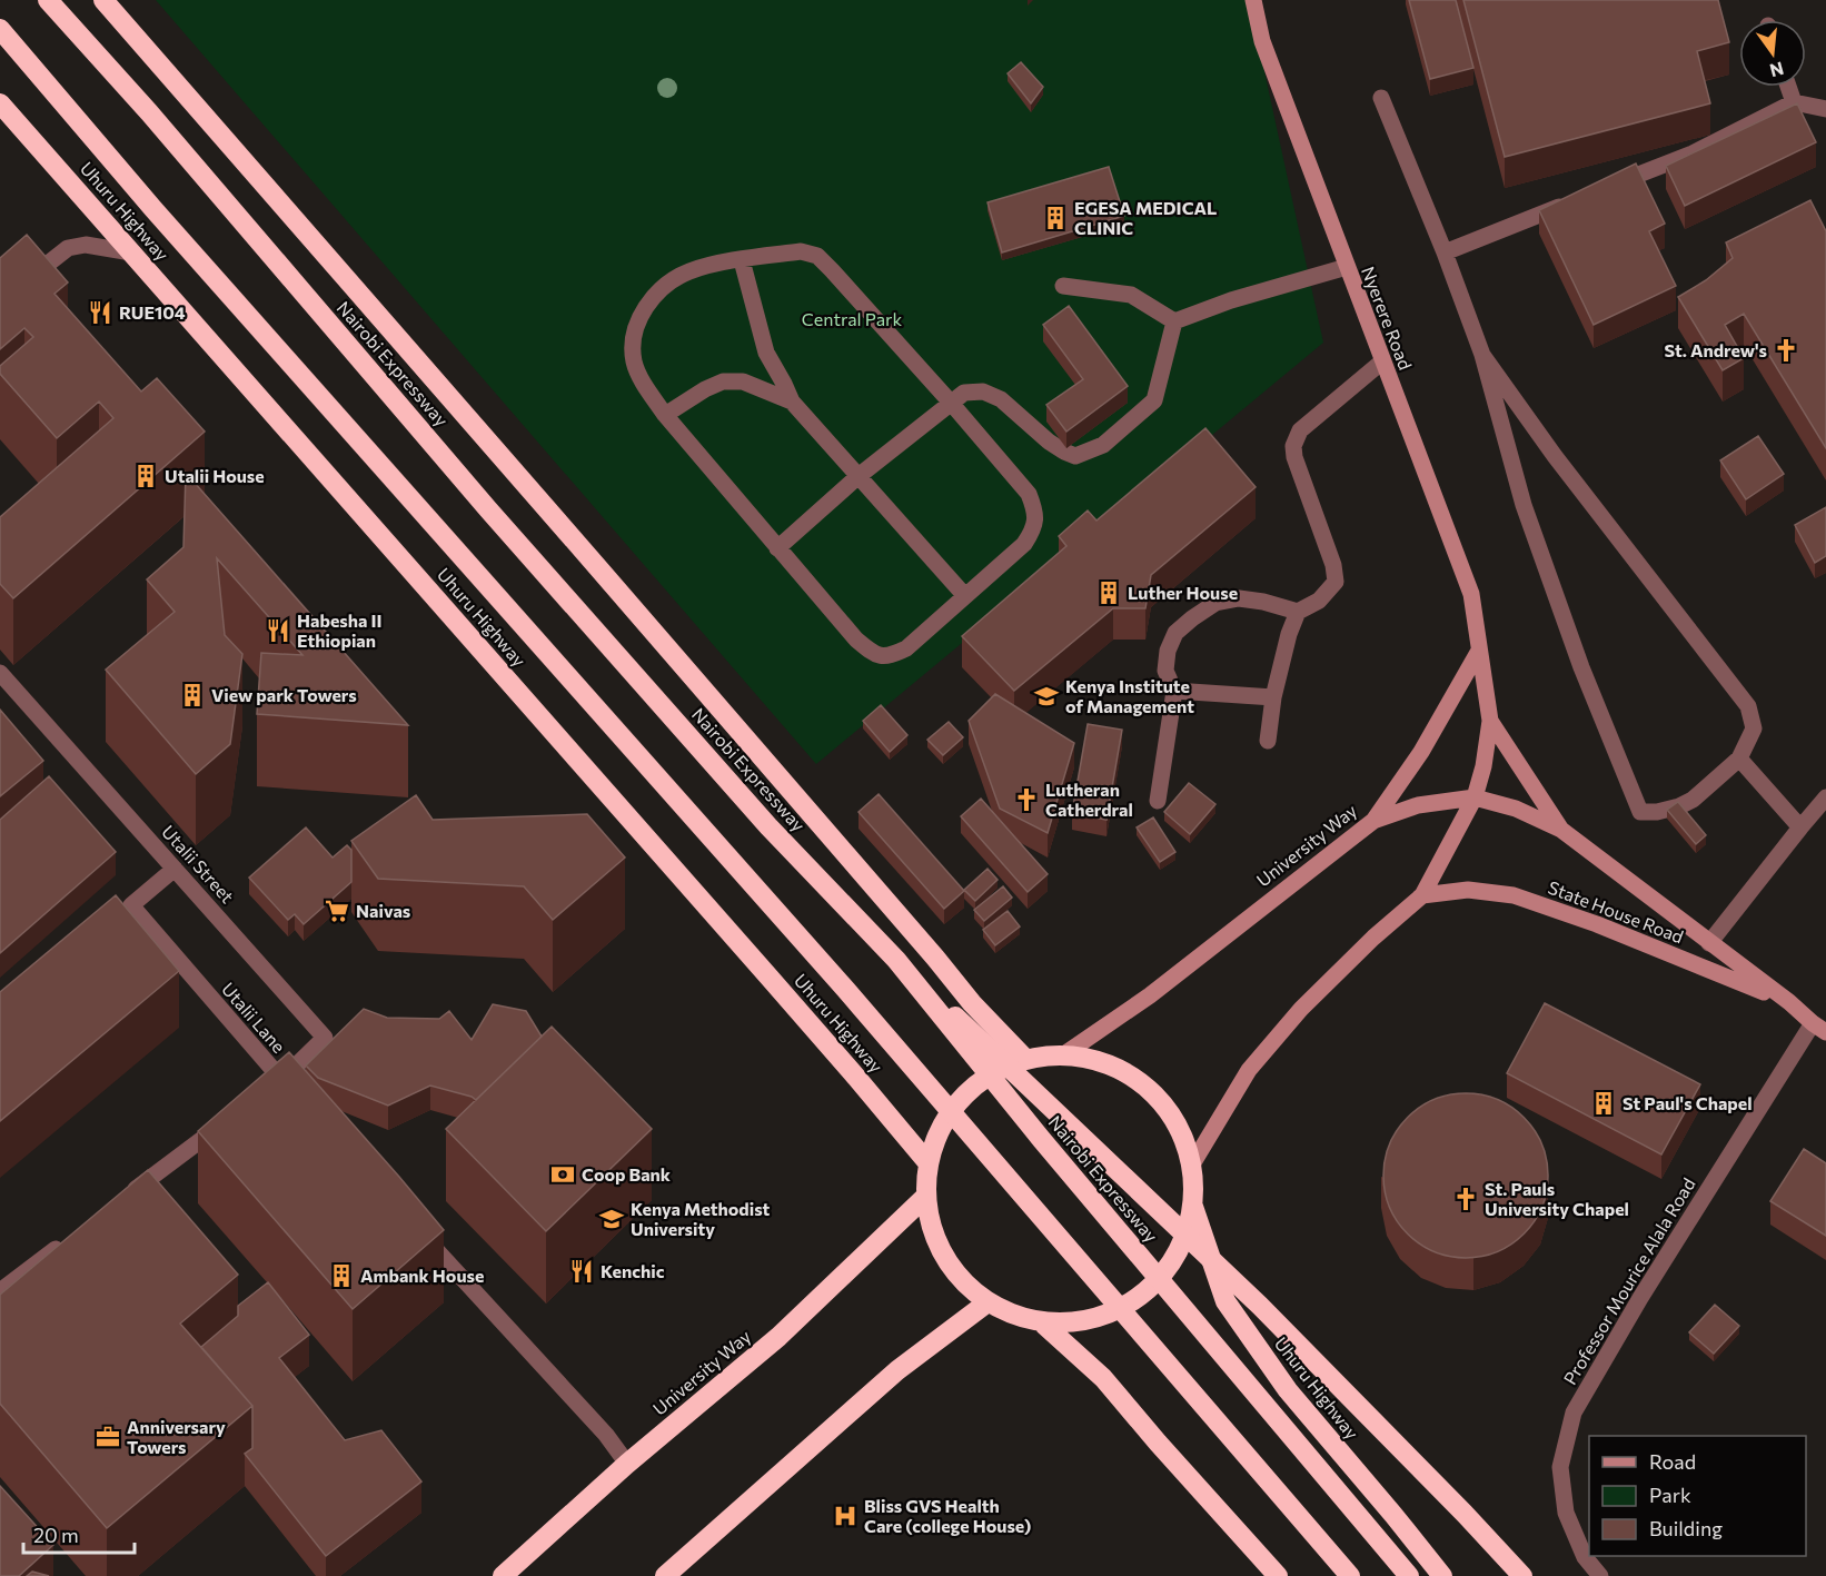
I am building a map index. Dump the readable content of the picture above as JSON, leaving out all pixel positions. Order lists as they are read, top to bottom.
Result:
{
  "streets": {
    "highway": ["Uhuru Highway", "Nairobi Expressway", "University Way"],
    "street": [
      "Nyerere Road",
      "Utalii Street",
      "State House Road",
      "Utalii Lane",
      "Professor Mourice Alala Road"
    ]
  },
  "crossings": [
    ["Nyerere Road", "University Way"],
    ["Nyerere Road", "State House Road"],
    ["University Way", "State House Road"],
    ["Utalii Street", "Utalii Lane"],
    ["State House Road", "Professor Mourice Alala Road"]
  ],
  "parks": ["Central Park"],
  "places": {
    "building": [
      "EGESA MEDICAL CLINIC",
      "Utalii House",
      "Luther House",
      "View park Towers",
      "St Paul's Chapel",
      "Ambank House"
    ],
    "restaurant": ["RUE104", "Habesha II Ethiopian", "Kenchic"],
    "church": ["St. Andrew's", "Lutheran Catherdral", "St. Pauls University Chapel"],
    "school or university": ["Kenya Institute of Management", "Kenya Methodist University"],
    "supermarket": ["Naivas"],
    "bank": ["Coop Bank"],
    "office": ["Anniversary Towers"],
    "hospital": ["Bliss GVS Health Care (college House)"]
  },
  "legend": ["Road", "Park", "Building"],
  "scale_bar": "20 m",
  "north": "bottom"
}
